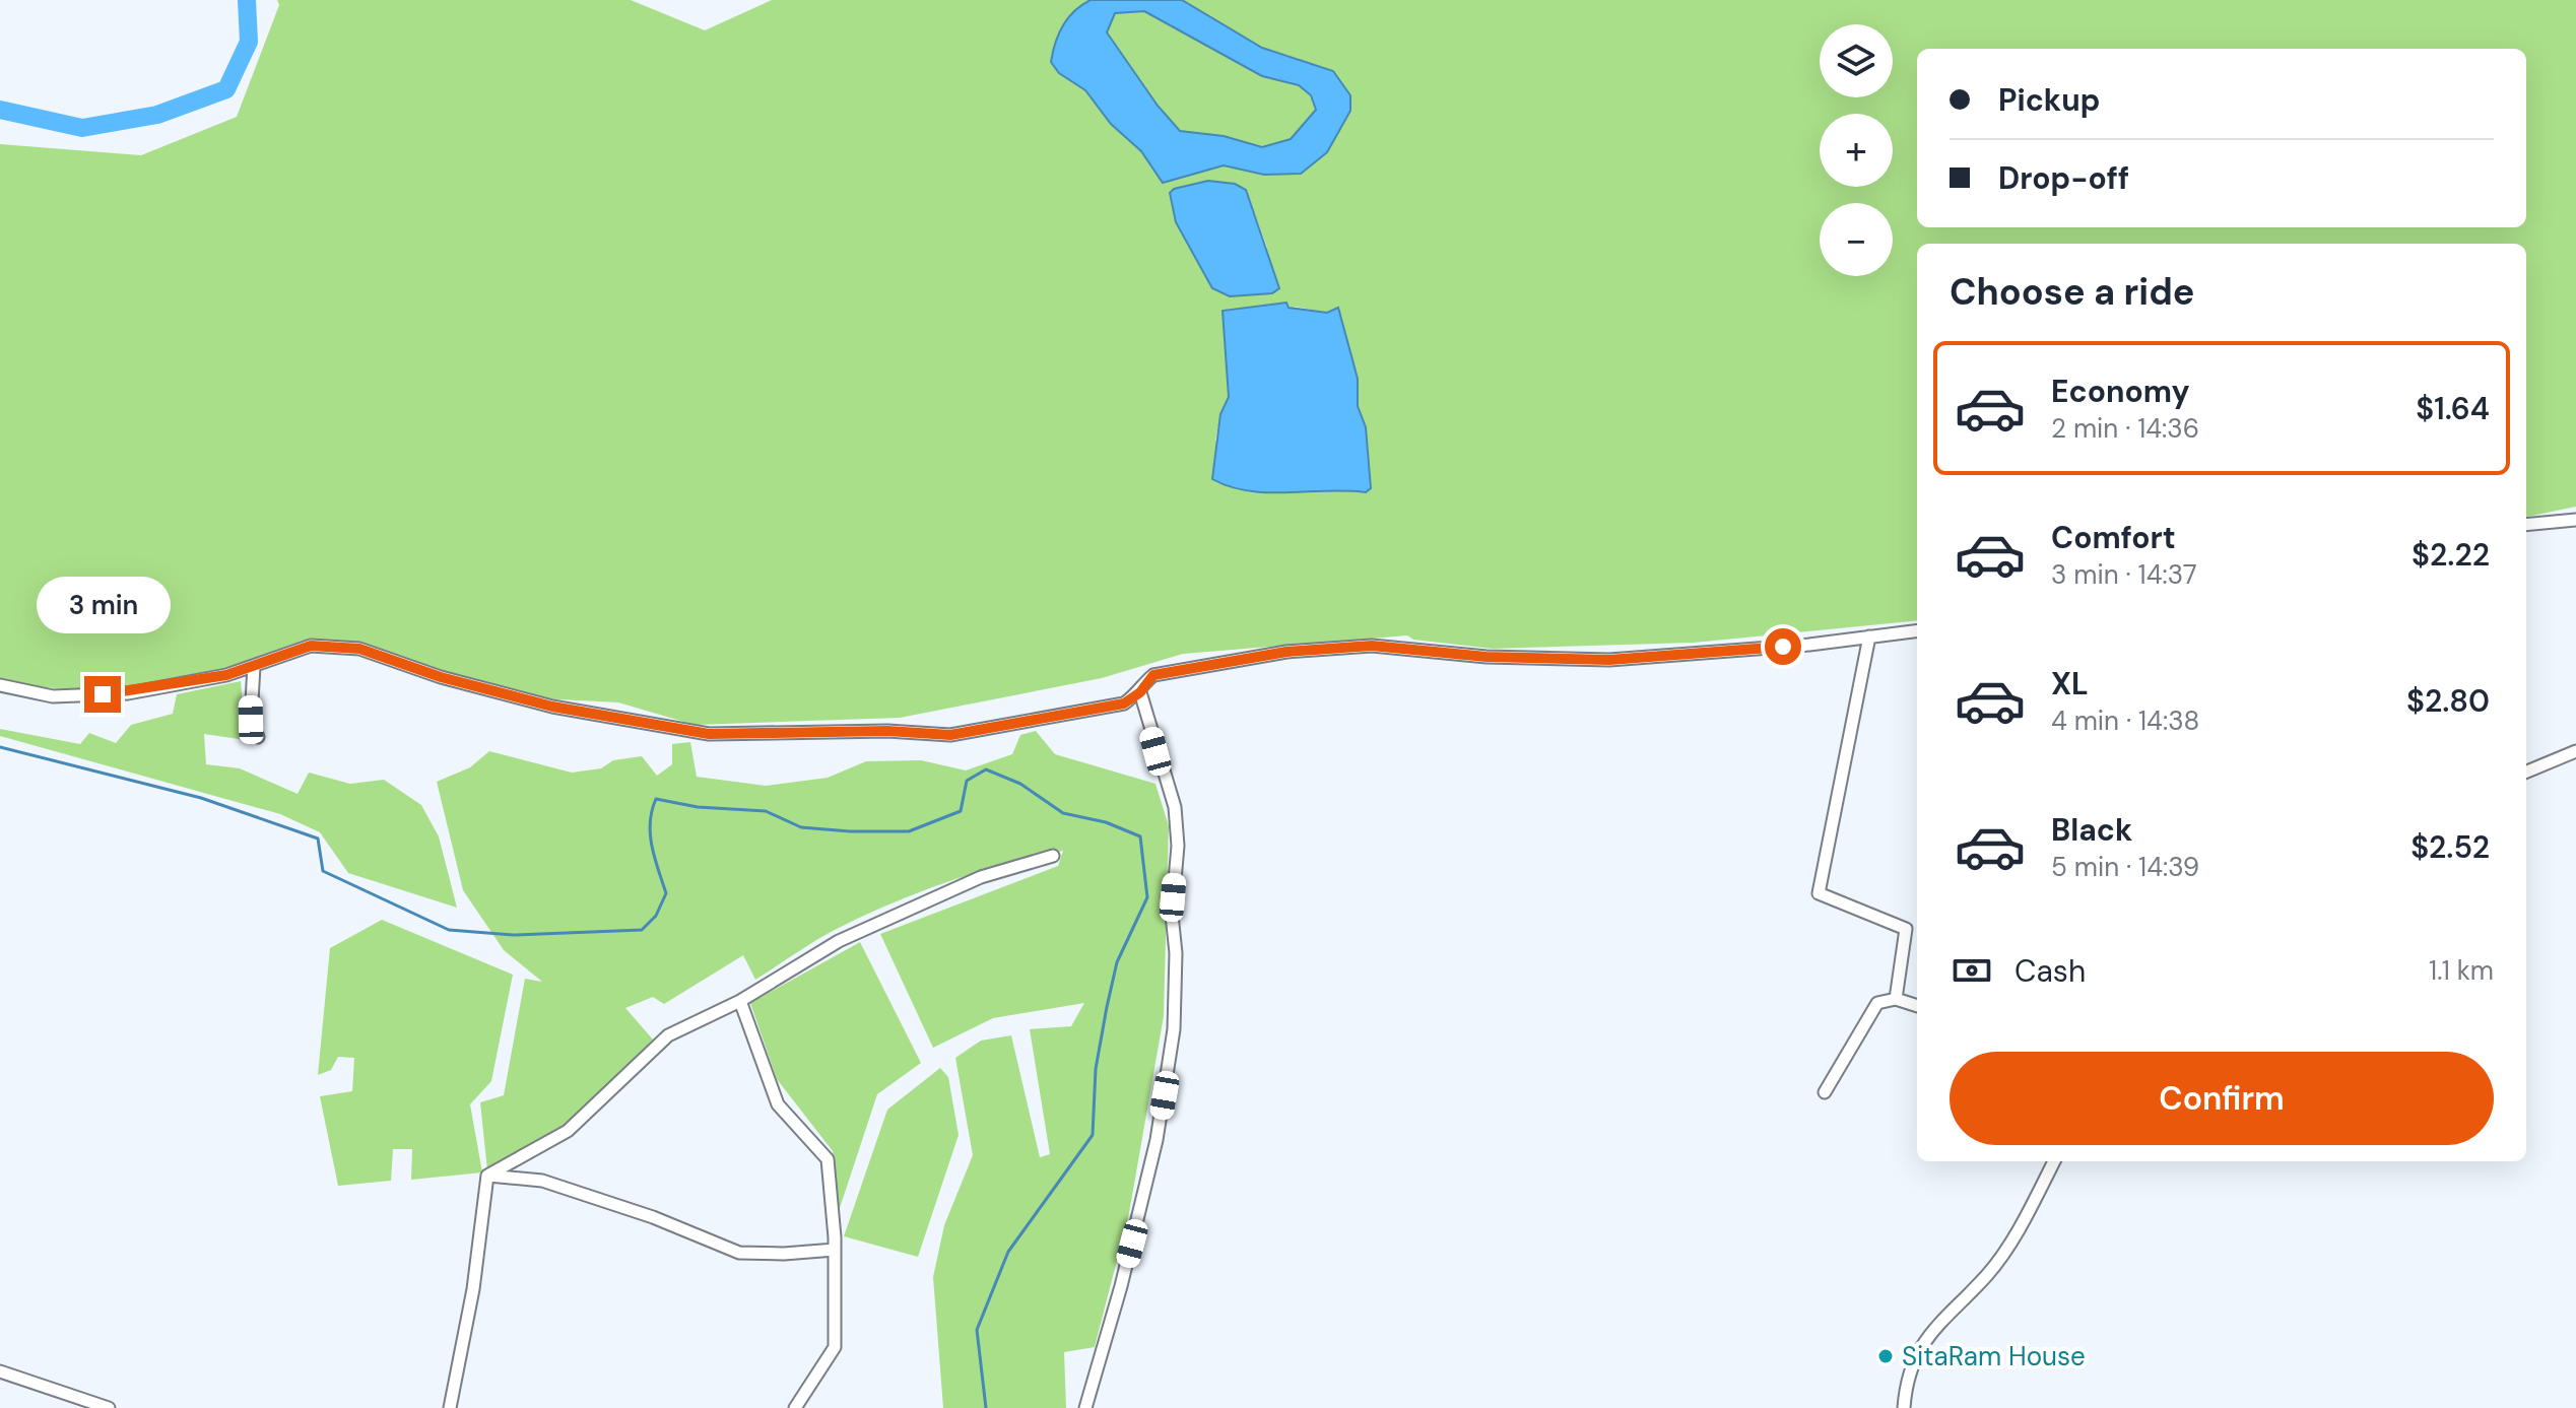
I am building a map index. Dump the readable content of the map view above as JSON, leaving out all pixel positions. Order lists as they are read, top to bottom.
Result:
{
  "places": ["SitaRam House"],
  "page": {
    "map_buttons": ["+", "−"],
    "banner": ["Pickup", "Drop-off"],
    "heading": "Choose a ride",
    "list": [
      {
        "name": "Economy",
        "note": "2 min · 14:36",
        "value": "$1.64"
      },
      {
        "name": "Comfort",
        "note": "3 min · 14:37",
        "value": "$2.22"
      },
      {
        "name": "XL",
        "note": "4 min · 14:38",
        "value": "$2.80"
      },
      {
        "name": "Black",
        "note": "5 min · 14:39",
        "value": "$2.52"
      }
    ],
    "bubble": "3 min",
    "pay": ["Cash", "1.1 km"],
    "buttons": "Confirm"
  }
}
